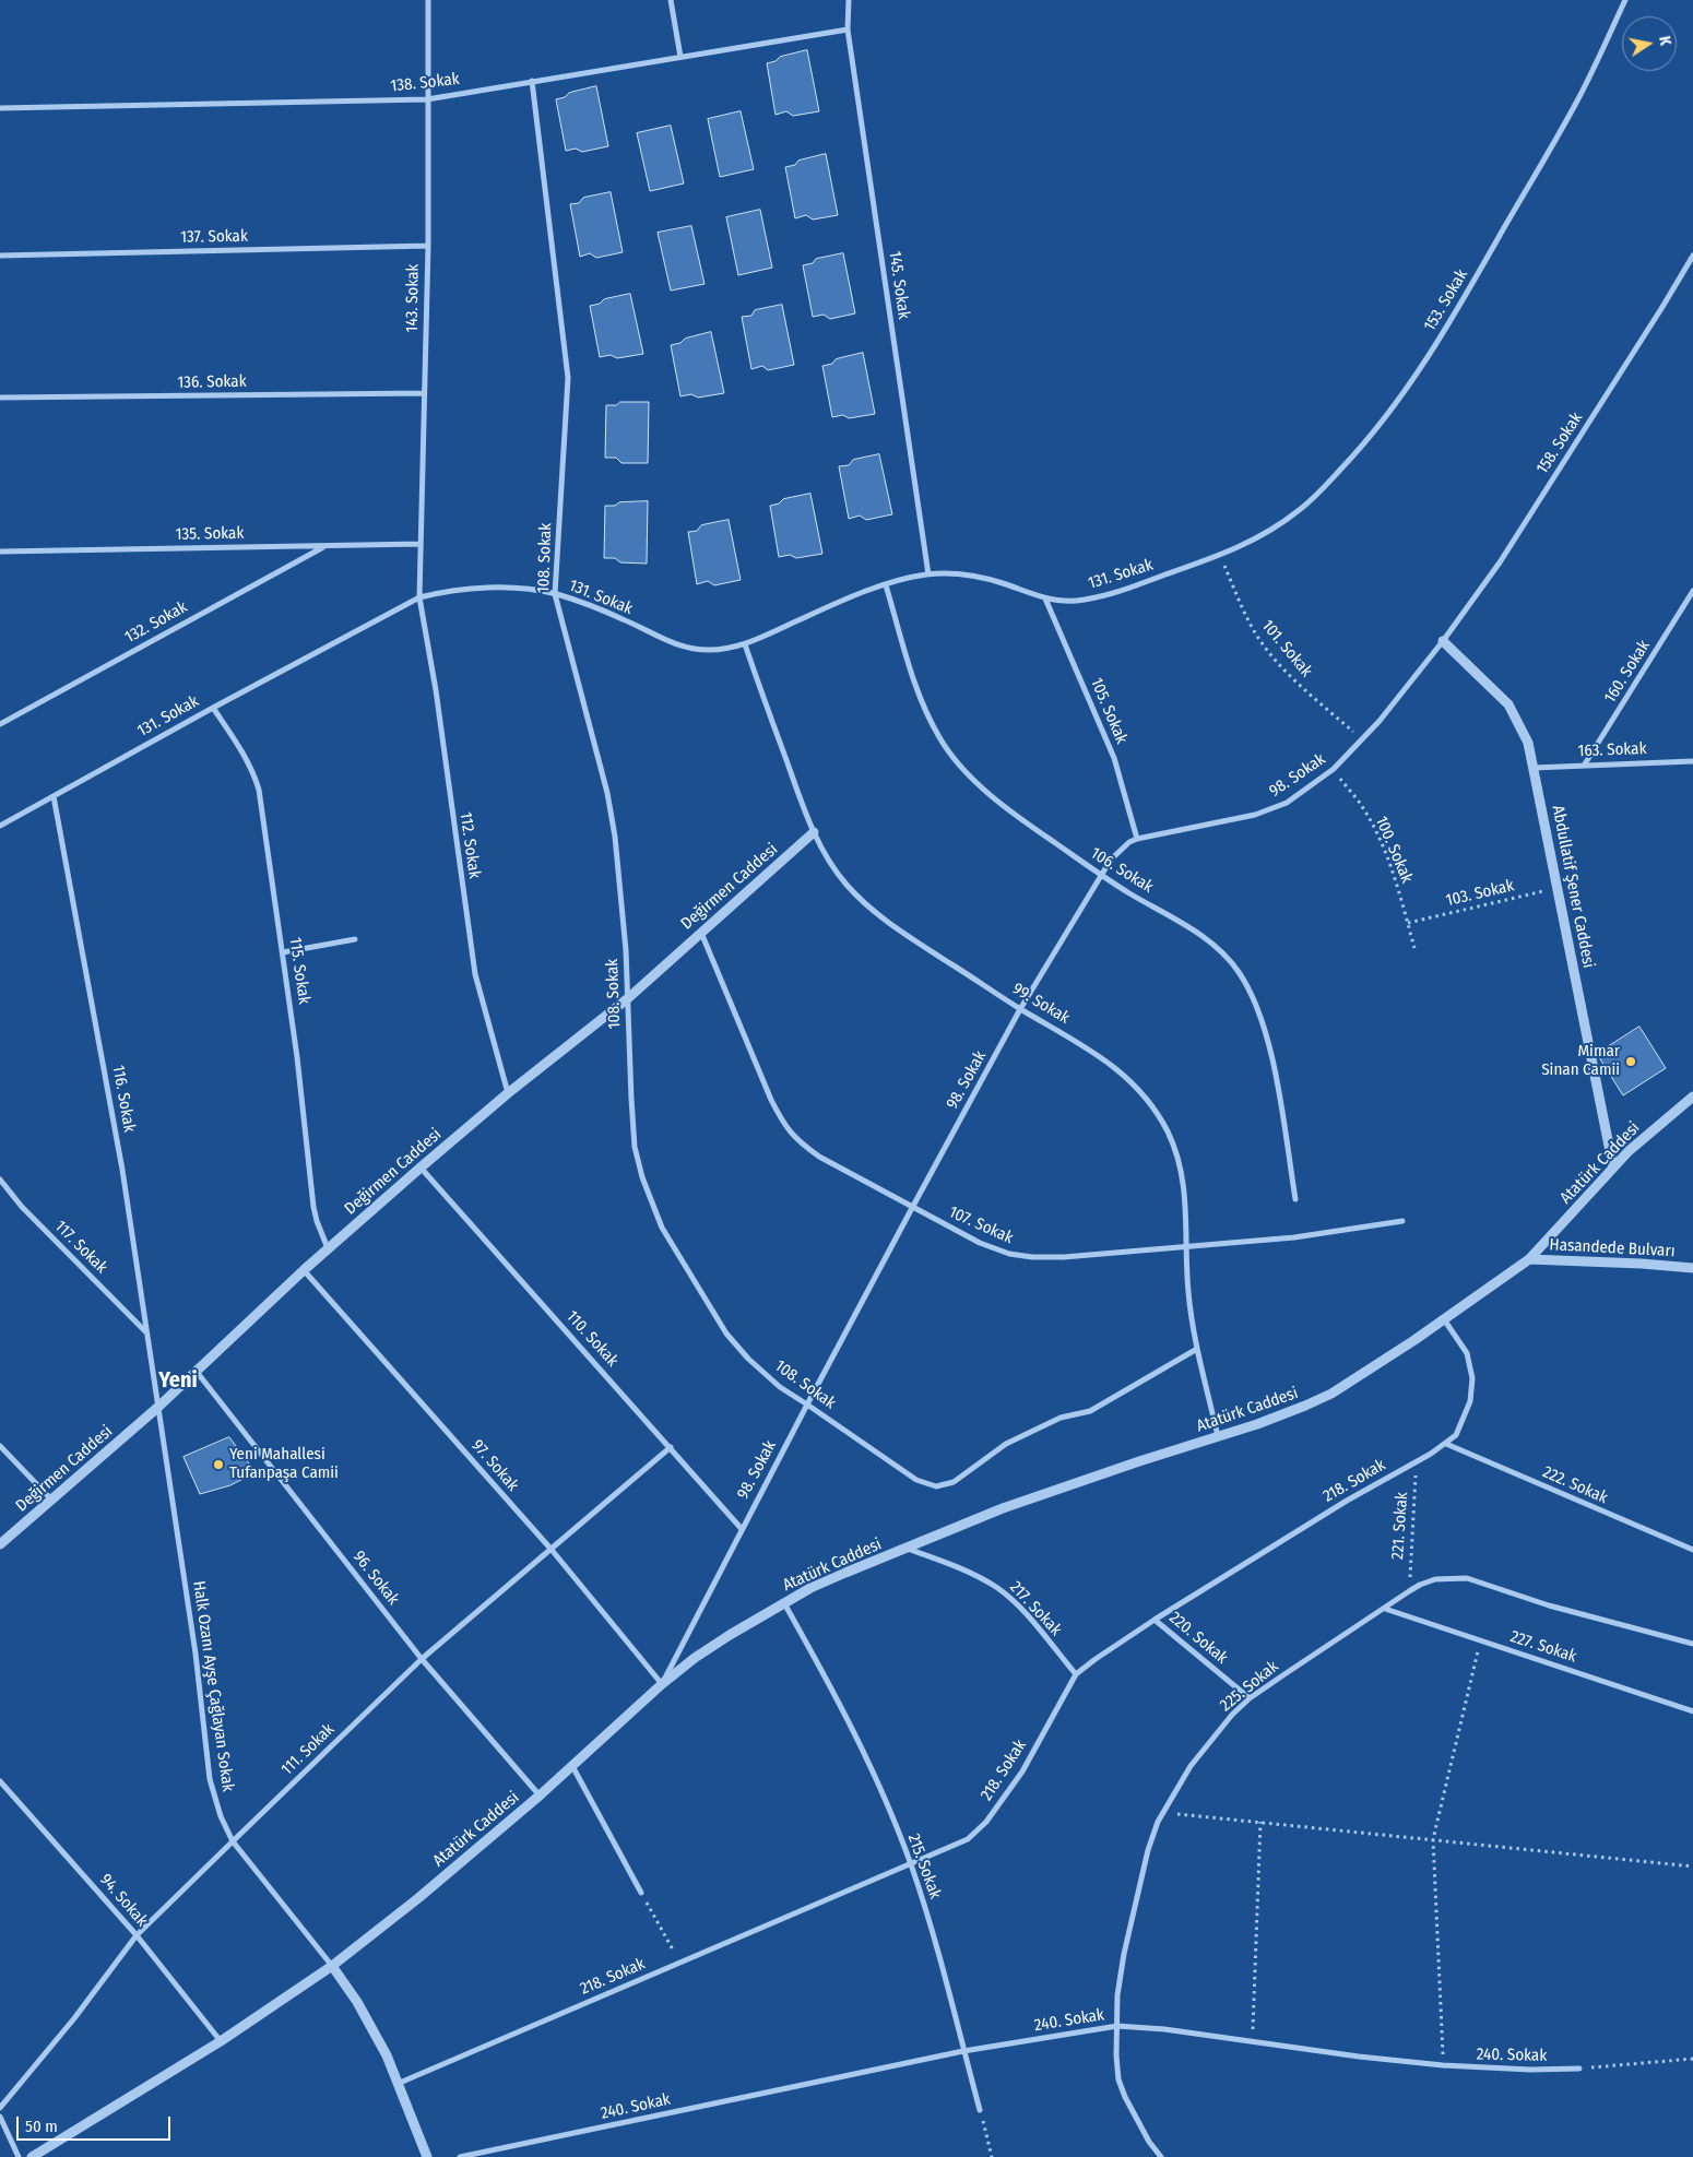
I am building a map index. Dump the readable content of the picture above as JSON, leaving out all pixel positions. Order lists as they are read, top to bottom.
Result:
{
  "streets": {
    "street": [
      "138. Sokak",
      "137. Sokak",
      "145. Sokak",
      "143. Sokak",
      "153. Sokak",
      "136. Sokak",
      "158. Sokak",
      "135. Sokak",
      "108. Sokak",
      "131. Sokak",
      "132. Sokak",
      "160. Sokak",
      "105. Sokak",
      "163. Sokak",
      "98. Sokak",
      "112. Sokak",
      "106. Sokak",
      "Değirmen Caddesi",
      "Abdullatif Şener Caddesi",
      "115. Sokak",
      "99. Sokak",
      "116. Sokak",
      "Atatürk Caddesi",
      "107. Sokak",
      "117. Sokak",
      "Hasandede Bulvarı",
      "110. Sokak",
      "97. Sokak",
      "218. Sokak",
      "222. Sokak",
      "96. Sokak",
      "217. Sokak",
      "220. Sokak",
      "227. Sokak",
      "Halk Ozanı Ayşe Çağlayan Sokak",
      "225. Sokak",
      "111. Sokak",
      "215. Sokak",
      "94. Sokak",
      "240. Sokak"
    ],
    "path": [
      "101. Sokak",
      "100. Sokak",
      "103. Sokak",
      "221. Sokak"
    ]
  },
  "crossings": [
    ["138. Sokak", "145. Sokak"],
    ["138. Sokak", "143. Sokak"],
    ["138. Sokak", "108. Sokak"],
    ["137. Sokak", "143. Sokak"],
    ["145. Sokak", "131. Sokak"],
    ["143. Sokak", "136. Sokak"],
    ["143. Sokak", "135. Sokak"],
    ["143. Sokak", "131. Sokak"],
    ["143. Sokak", "112. Sokak"],
    ["153. Sokak", "131. Sokak"],
    ["153. Sokak", "101. Sokak"],
    ["158. Sokak", "98. Sokak"],
    ["158. Sokak", "Abdullatif Şener Caddesi"],
    ["135. Sokak", "132. Sokak"],
    ["108. Sokak", "131. Sokak"],
    ["108. Sokak", "98. Sokak"],
    ["108. Sokak", "Değirmen Caddesi"],
    ["108. Sokak", "99. Sokak"],
    ["131. Sokak", "101. Sokak"],
    ["131. Sokak", "105. Sokak"],
    ["131. Sokak", "112. Sokak"],
    ["131. Sokak", "106. Sokak"],
    ["131. Sokak", "115. Sokak"],
    ["131. Sokak", "99. Sokak"],
    ["131. Sokak", "116. Sokak"],
    ["101. Sokak", "98. Sokak"],
    ["160. Sokak", "163. Sokak"],
    ["105. Sokak", "98. Sokak"],
    ["163. Sokak", "Abdullatif Şener Caddesi"],
    ["98. Sokak", "100. Sokak"],
    ["98. Sokak", "106. Sokak"],
    ["98. Sokak", "Abdullatif Şener Caddesi"],
    ["98. Sokak", "99. Sokak"],
    ["98. Sokak", "Atatürk Caddesi"],
    ["98. Sokak", "107. Sokak"],
    ["98. Sokak", "110. Sokak"],
    ["98. Sokak", "97. Sokak"],
    ["112. Sokak", "Değirmen Caddesi"],
    ["100. Sokak", "103. Sokak"],
    ["Değirmen Caddesi", "115. Sokak"],
    ["Değirmen Caddesi", "99. Sokak"],
    ["Değirmen Caddesi", "116. Sokak"],
    ["Değirmen Caddesi", "107. Sokak"],
    ["Değirmen Caddesi", "110. Sokak"],
    ["Değirmen Caddesi", "97. Sokak"],
    ["Değirmen Caddesi", "96. Sokak"],
    ["Değirmen Caddesi", "Halk Ozanı Ayşe Çağlayan Sokak"],
    ["Abdullatif Şener Caddesi", "103. Sokak"],
    ["Abdullatif Şener Caddesi", "Atatürk Caddesi"],
    ["99. Sokak", "Atatürk Caddesi"],
    ["99. Sokak", "107. Sokak"],
    ["116. Sokak", "117. Sokak"],
    ["116. Sokak", "Halk Ozanı Ayşe Çağlayan Sokak"],
    ["Atatürk Caddesi", "Hasandede Bulvarı"],
    ["Atatürk Caddesi", "97. Sokak"],
    ["Atatürk Caddesi", "218. Sokak"],
    ["Atatürk Caddesi", "96. Sokak"],
    ["Atatürk Caddesi", "217. Sokak"],
    ["Atatürk Caddesi", "Halk Ozanı Ayşe Çağlayan Sokak"],
    ["Atatürk Caddesi", "215. Sokak"],
    ["Atatürk Caddesi", "94. Sokak"],
    ["110. Sokak", "111. Sokak"],
    ["97. Sokak", "111. Sokak"],
    ["218. Sokak", "222. Sokak"],
    ["218. Sokak", "221. Sokak"],
    ["218. Sokak", "217. Sokak"],
    ["218. Sokak", "220. Sokak"],
    ["218. Sokak", "215. Sokak"],
    ["221. Sokak", "225. Sokak"],
    ["96. Sokak", "111. Sokak"],
    ["220. Sokak", "225. Sokak"],
    ["227. Sokak", "225. Sokak"],
    ["Halk Ozanı Ayşe Çağlayan Sokak", "111. Sokak"],
    ["225. Sokak", "240. Sokak"],
    ["111. Sokak", "94. Sokak"],
    ["215. Sokak", "240. Sokak"]
  ],
  "districts": ["Yeni"],
  "places": ["Mimar Sinan Camii", "Yeni Mahallesi Tufanpaşa Camii"],
  "scale_bar": "50 m",
  "north": "right"
}
